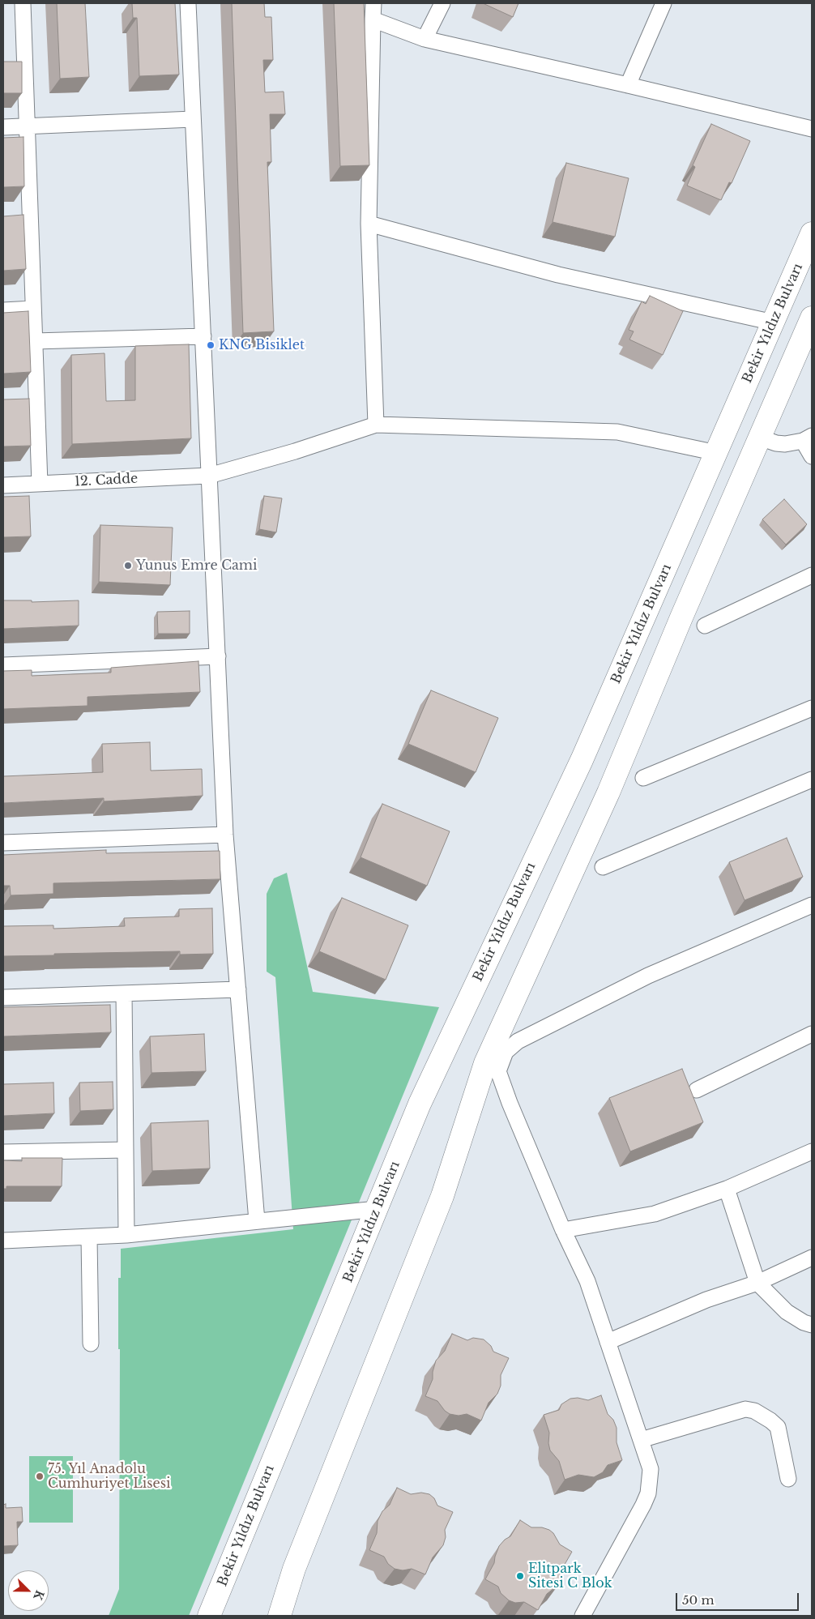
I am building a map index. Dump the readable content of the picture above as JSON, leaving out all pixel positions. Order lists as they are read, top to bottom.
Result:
{
  "streets": {
    "main road": ["Bekir Yıldız Bulvarı"],
    "street": ["12. Cadde"]
  },
  "crossings": [
    ["Bekir Yıldız Bulvarı", "12. Cadde"]
  ],
  "places": [
    "KNG Bisiklet",
    "Yunus Emre Cami",
    "75. Yıl Anadolu Cumhuriyet Lisesi",
    "Elitpark Sitesi C Blok"
  ],
  "scale_bar": "50 m",
  "north": "bottom right"
}
